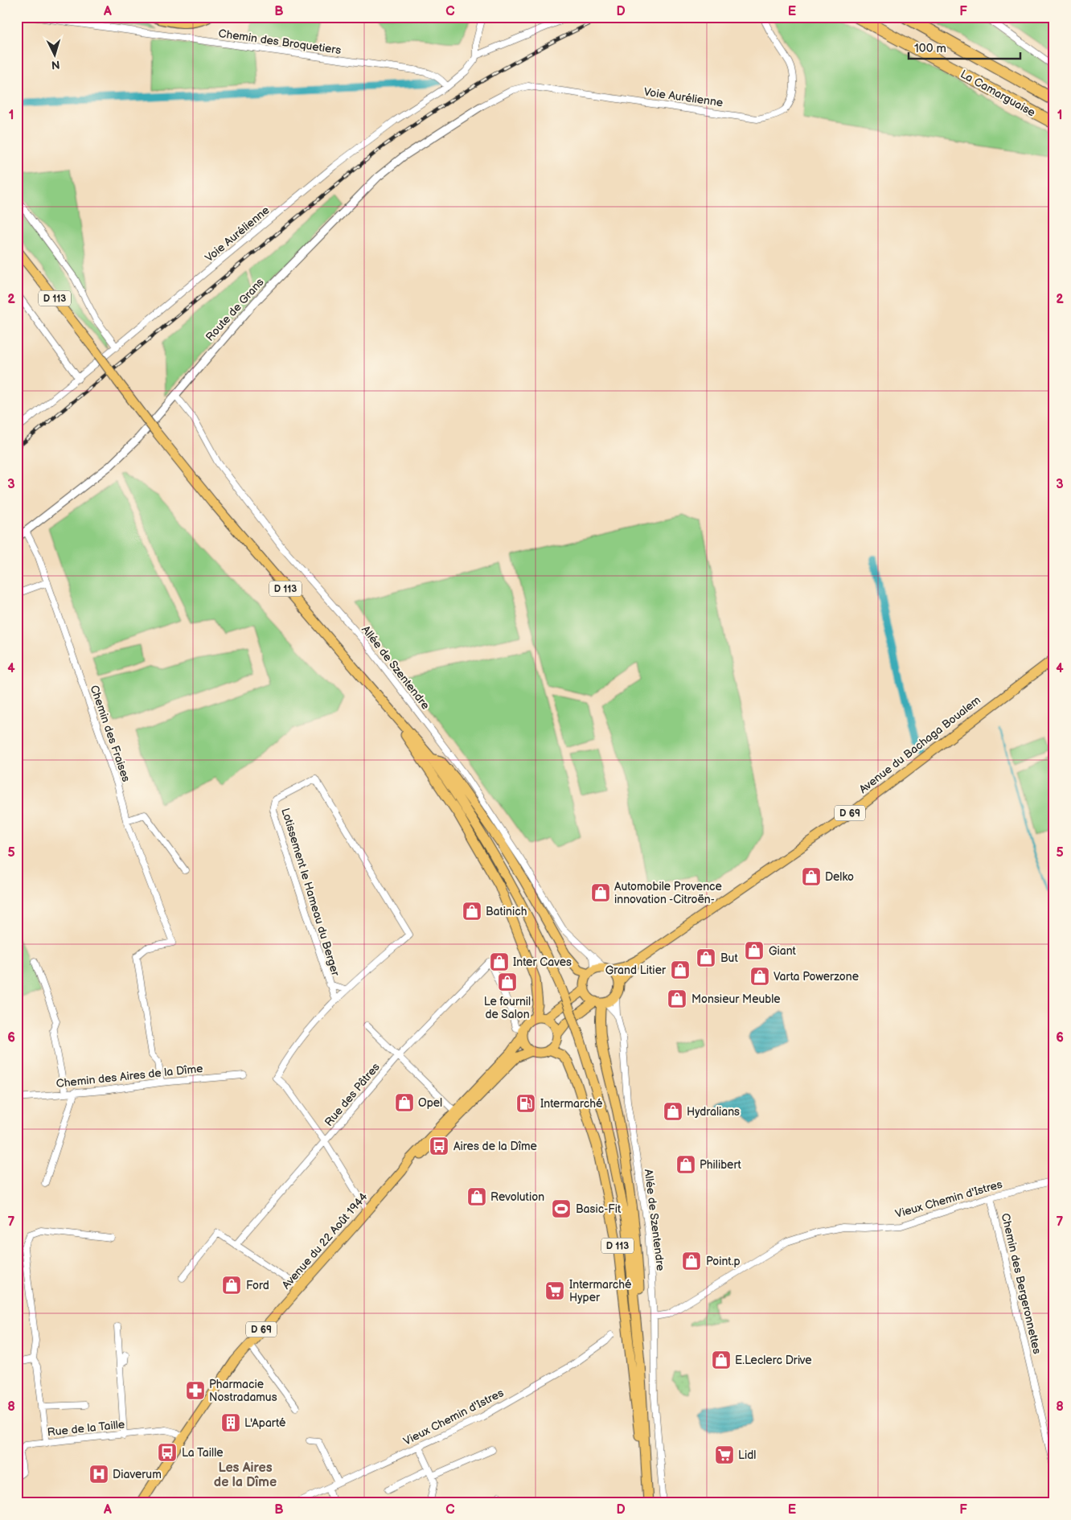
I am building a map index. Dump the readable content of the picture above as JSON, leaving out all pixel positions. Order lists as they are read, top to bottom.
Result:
{
  "streets": {
    "highway": ["La Camarguaise"],
    "main road": [
      "D 113",
      "Avenue du Bachaga Boualem",
      "D 69",
      "Avenue du 22 Août 1944"
    ],
    "street": [
      "Chemin des Broquetiers",
      "Voie Aurélienne",
      "Route de Grans",
      "Allée de Szentendre",
      "Chemin des Fraises",
      "Lotissement le Hameau du Berger",
      "Chemin des Aires de la Dîme",
      "Rue des Pâtres",
      "Vieux Chemin d'Istres",
      "Chemin des Bergeronnettes",
      "Rue de la Taille"
    ]
  },
  "crossings": [
    ["Chemin des Broquetiers", "Voie Aurélienne"],
    ["Voie Aurélienne", "Route de Grans"],
    ["D 113", "Rue des Pâtres"],
    ["D 113", "Avenue du 22 Août 1944"],
    ["Route de Grans", "Allée de Szentendre"],
    ["Route de Grans", "Chemin des Fraises"],
    ["Allée de Szentendre", "D 69"],
    ["Allée de Szentendre", "Vieux Chemin d'Istres"],
    ["Chemin des Fraises", "Chemin des Aires de la Dîme"],
    ["Avenue du Bachaga Boualem", "D 69"],
    ["Rue des Pâtres", "Avenue du 22 Août 1944"],
    ["Vieux Chemin d'Istres", "Chemin des Bergeronnettes"],
    ["Avenue du 22 Août 1944", "Rue de la Taille"]
  ],
  "districts": ["Les Aires de la Dîme"],
  "places": {
    "shop": [
      "Delko",
      "Automobile Provence innovation -Citroën-",
      "Batinich",
      "Giant",
      "But",
      "Inter Caves",
      "Grand Litier",
      "Varta Powerzone",
      "Le fournil de Salon",
      "Monsieur Meuble",
      "Opel",
      "Hydralians",
      "Philibert",
      "Revolution",
      "Point.p",
      "Ford",
      "E.Leclerc Drive"
    ],
    "fuel station": ["Intermarché"],
    "bus stop": ["Aires de la Dîme", "La Taille"],
    "sports": ["Basic-Fit"],
    "supermarket": ["Intermarché Hyper", "Lidl"],
    "pharmacy": ["Pharmacie Nostradamus"],
    "building": ["L'Aparté"],
    "hospital": ["Diaverum"]
  },
  "scale_bar": "100 m",
  "north": "bottom",
  "grid": {
    "columns": [
      "A",
      "B",
      "C",
      "D",
      "E",
      "F"
    ],
    "rows": [
      "1",
      "2",
      "3",
      "4",
      "5",
      "6",
      "7",
      "8"
    ]
  }
}
